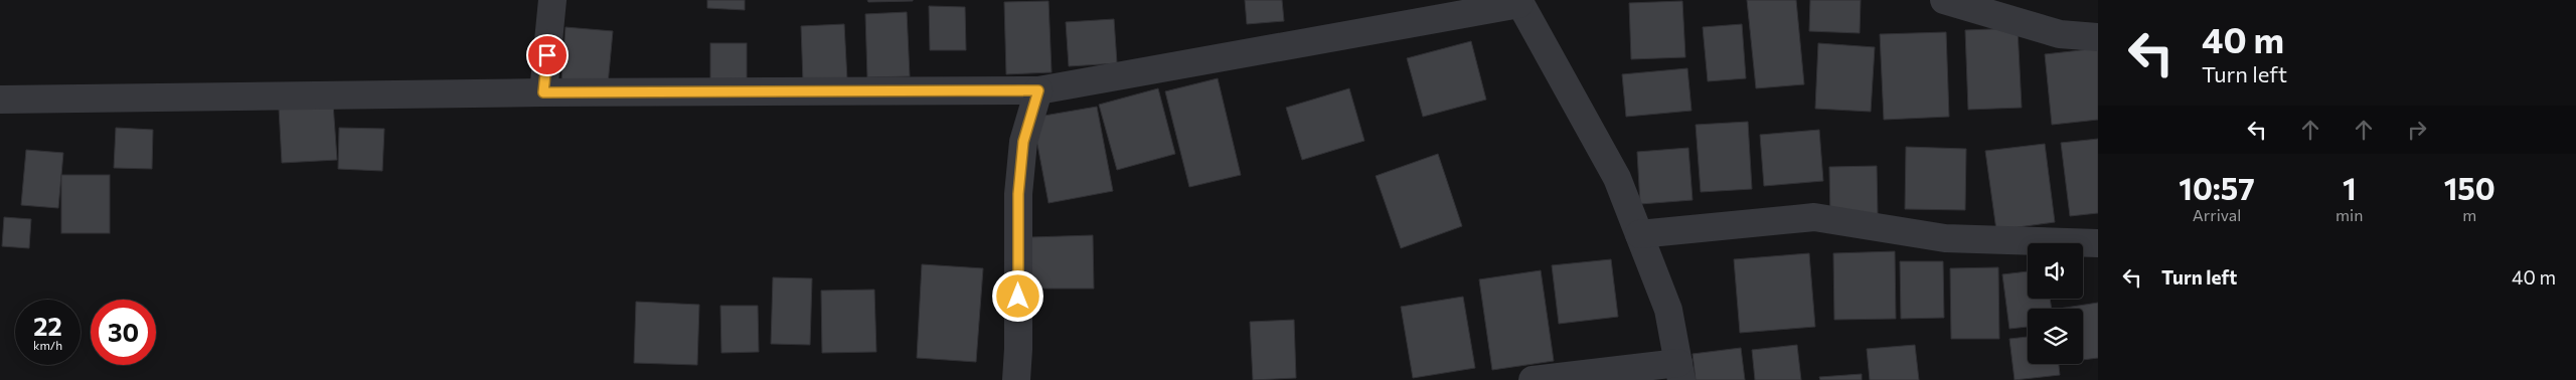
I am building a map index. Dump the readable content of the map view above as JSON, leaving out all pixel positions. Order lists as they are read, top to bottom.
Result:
{
  "page": {
    "turn": ["40 m", "Turn left"],
    "eta": [
      "10:57",
      "Arrival",
      "1",
      "min",
      "150",
      "m"
    ],
    "list": [
      {
        "name": "Turn left",
        "value": "40 m"
      }
    ],
    "speed": "22 km/h",
    "limit": "30"
  }
}
